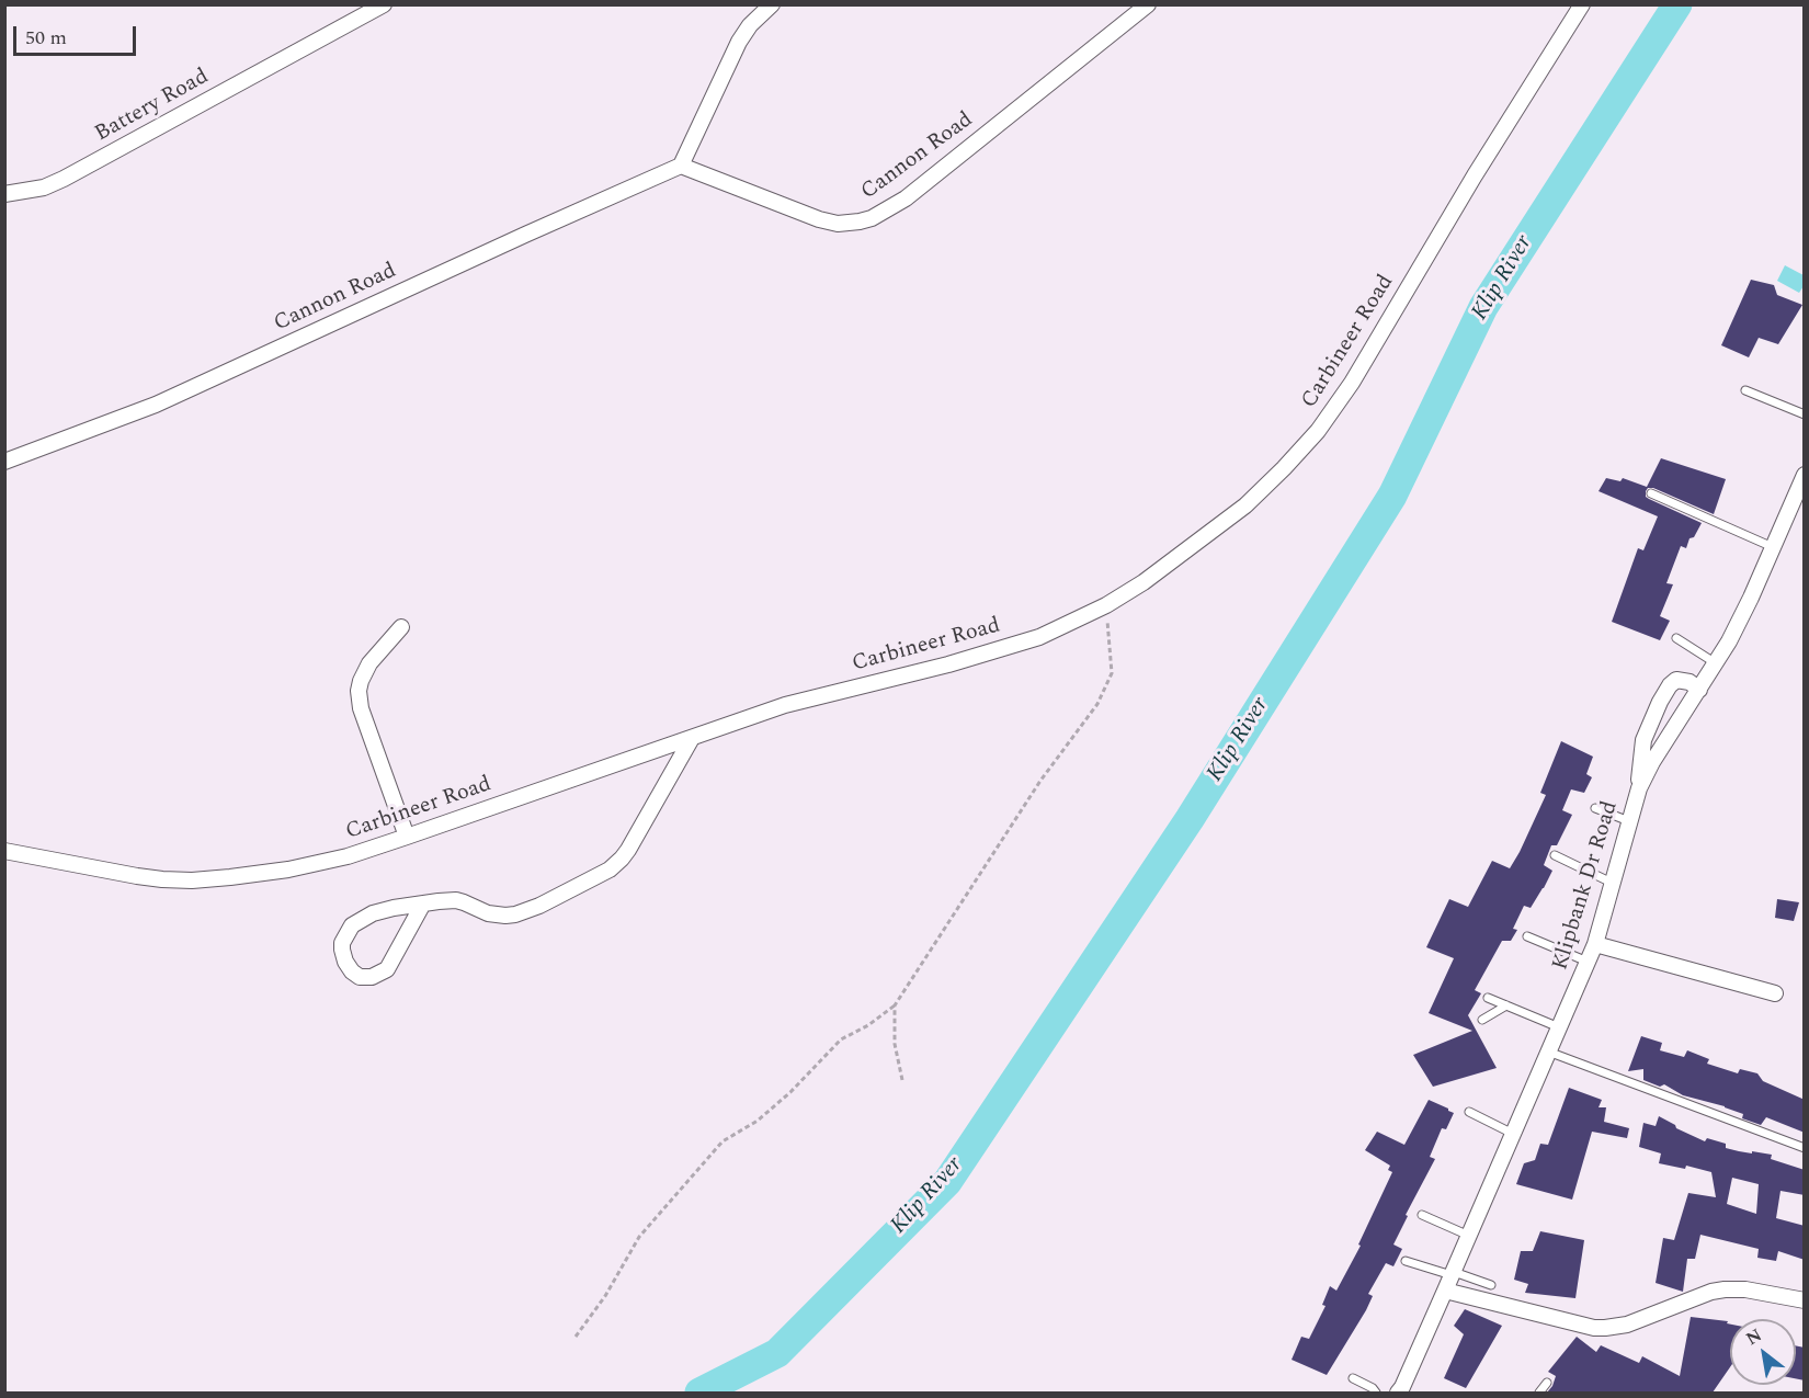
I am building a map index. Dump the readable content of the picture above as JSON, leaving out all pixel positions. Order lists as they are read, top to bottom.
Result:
{
  "streets": {
    "street": [
      "Battery Road",
      "Cannon Road",
      "Carbineer Road",
      "Klipbank Dr Road"
    ]
  },
  "water": ["Klip River"],
  "scale_bar": "50 m",
  "north": "top left"
}
